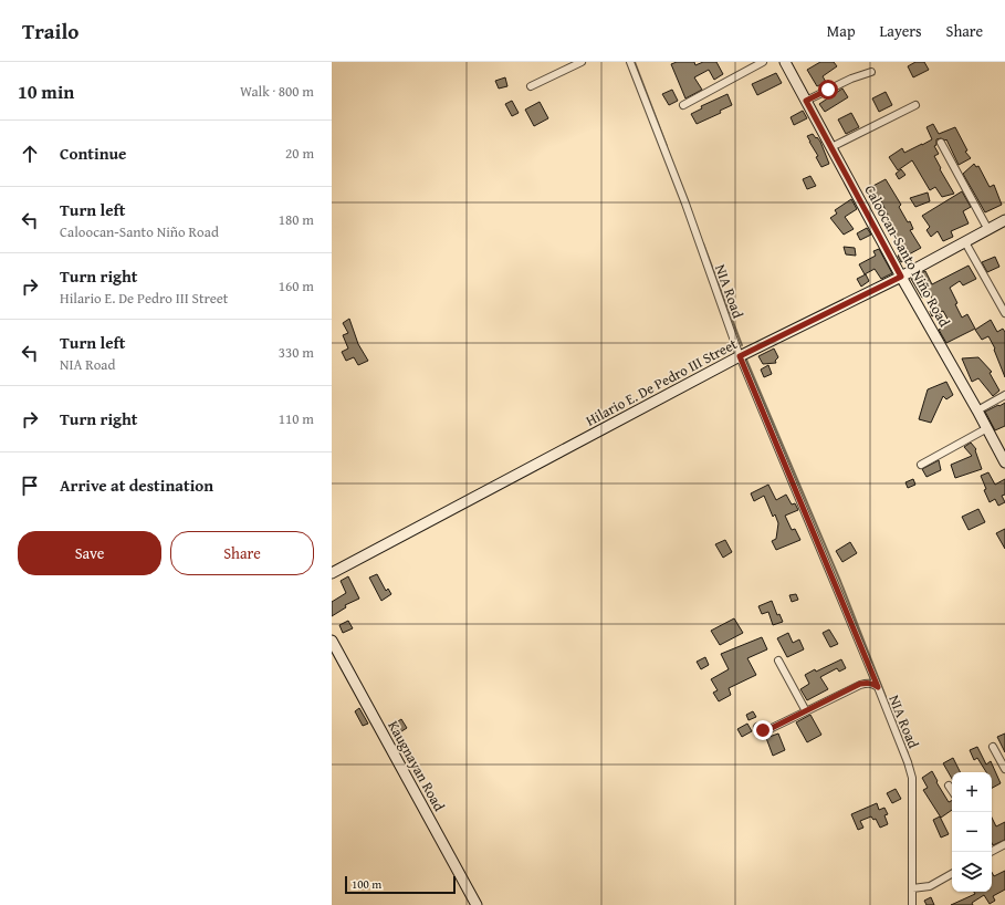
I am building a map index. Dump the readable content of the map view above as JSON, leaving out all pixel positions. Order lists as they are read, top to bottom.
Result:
{
  "streets": {
    "street": [
      "Caloocan-Santo Niño Road",
      "NIA Road",
      "Hilario E. De Pedro III Street",
      "Kaugnayan Road"
    ]
  },
  "crossings": [
    ["Caloocan-Santo Niño Road", "Hilario E. De Pedro III Street"],
    ["NIA Road", "Hilario E. De Pedro III Street"]
  ],
  "scale_bar": "100 m",
  "page": {
    "header": "Trailo",
    "nav": ["Map", "Layers", "Share"],
    "heading": ["10 min", "Walk · 800 m"],
    "list": [
      ["Continue", "20 m"],
      ["Turn left", "Caloocan-Santo Niño Road", "180 m"],
      ["Turn right", "Hilario E. De Pedro III Street", "160 m"],
      ["Turn left", "NIA Road", "330 m"],
      ["Turn right", "110 m"],
      "Arrive at destination"
    ],
    "buttons": ["Save", "Share"],
    "map_buttons": ["+", "−"],
    "scale": "100 m"
  }
}
